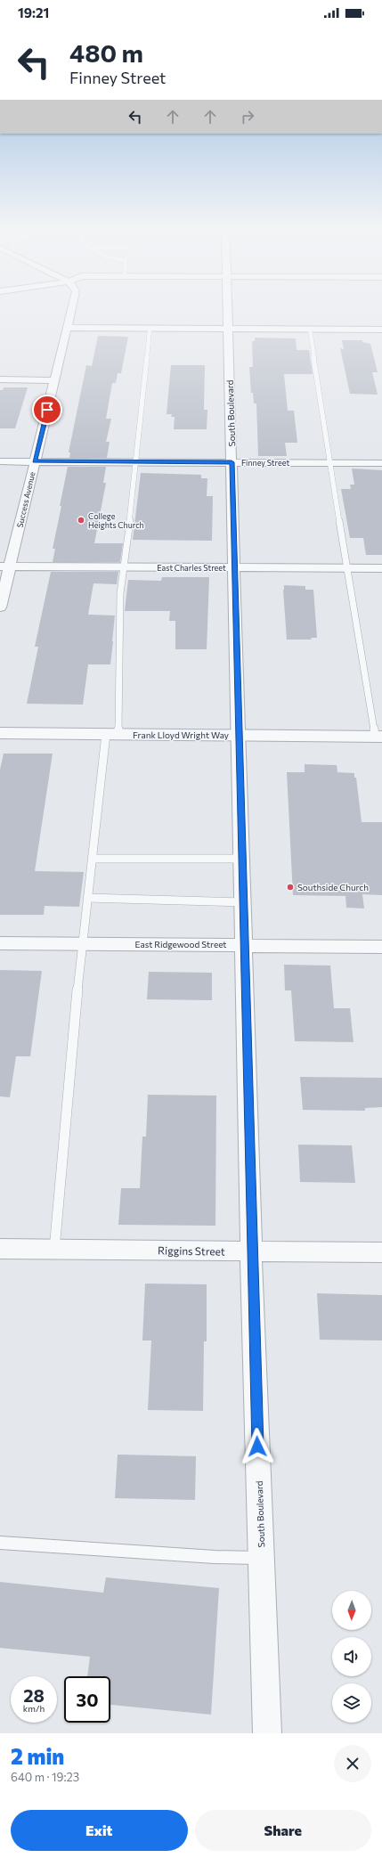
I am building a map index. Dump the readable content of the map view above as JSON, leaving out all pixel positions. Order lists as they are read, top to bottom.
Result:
{
  "streets": {
    "street": [
      "South Boulevard",
      "Finney Street",
      "Success Avenue",
      "East Charles Street",
      "Frank Lloyd Wright Way",
      "East Ridgewood Street",
      "Riggins Street"
    ]
  },
  "crossings": [
    ["South Boulevard", "Finney Street"],
    ["South Boulevard", "East Charles Street"],
    ["South Boulevard", "Frank Lloyd Wright Way"],
    ["South Boulevard", "East Ridgewood Street"],
    ["South Boulevard", "Riggins Street"],
    ["Finney Street", "Success Avenue"],
    ["Success Avenue", "East Charles Street"]
  ],
  "places": ["College Heights Church", "Southside Church"],
  "north": "bottom",
  "page": {
    "status": "19:21",
    "turn": ["480 m", "Finney Street"],
    "speed": "28 km/h",
    "limit": "30",
    "heading": ["2 min", "640 m · 19:23"],
    "buttons": ["Exit", "Share"]
  }
}
